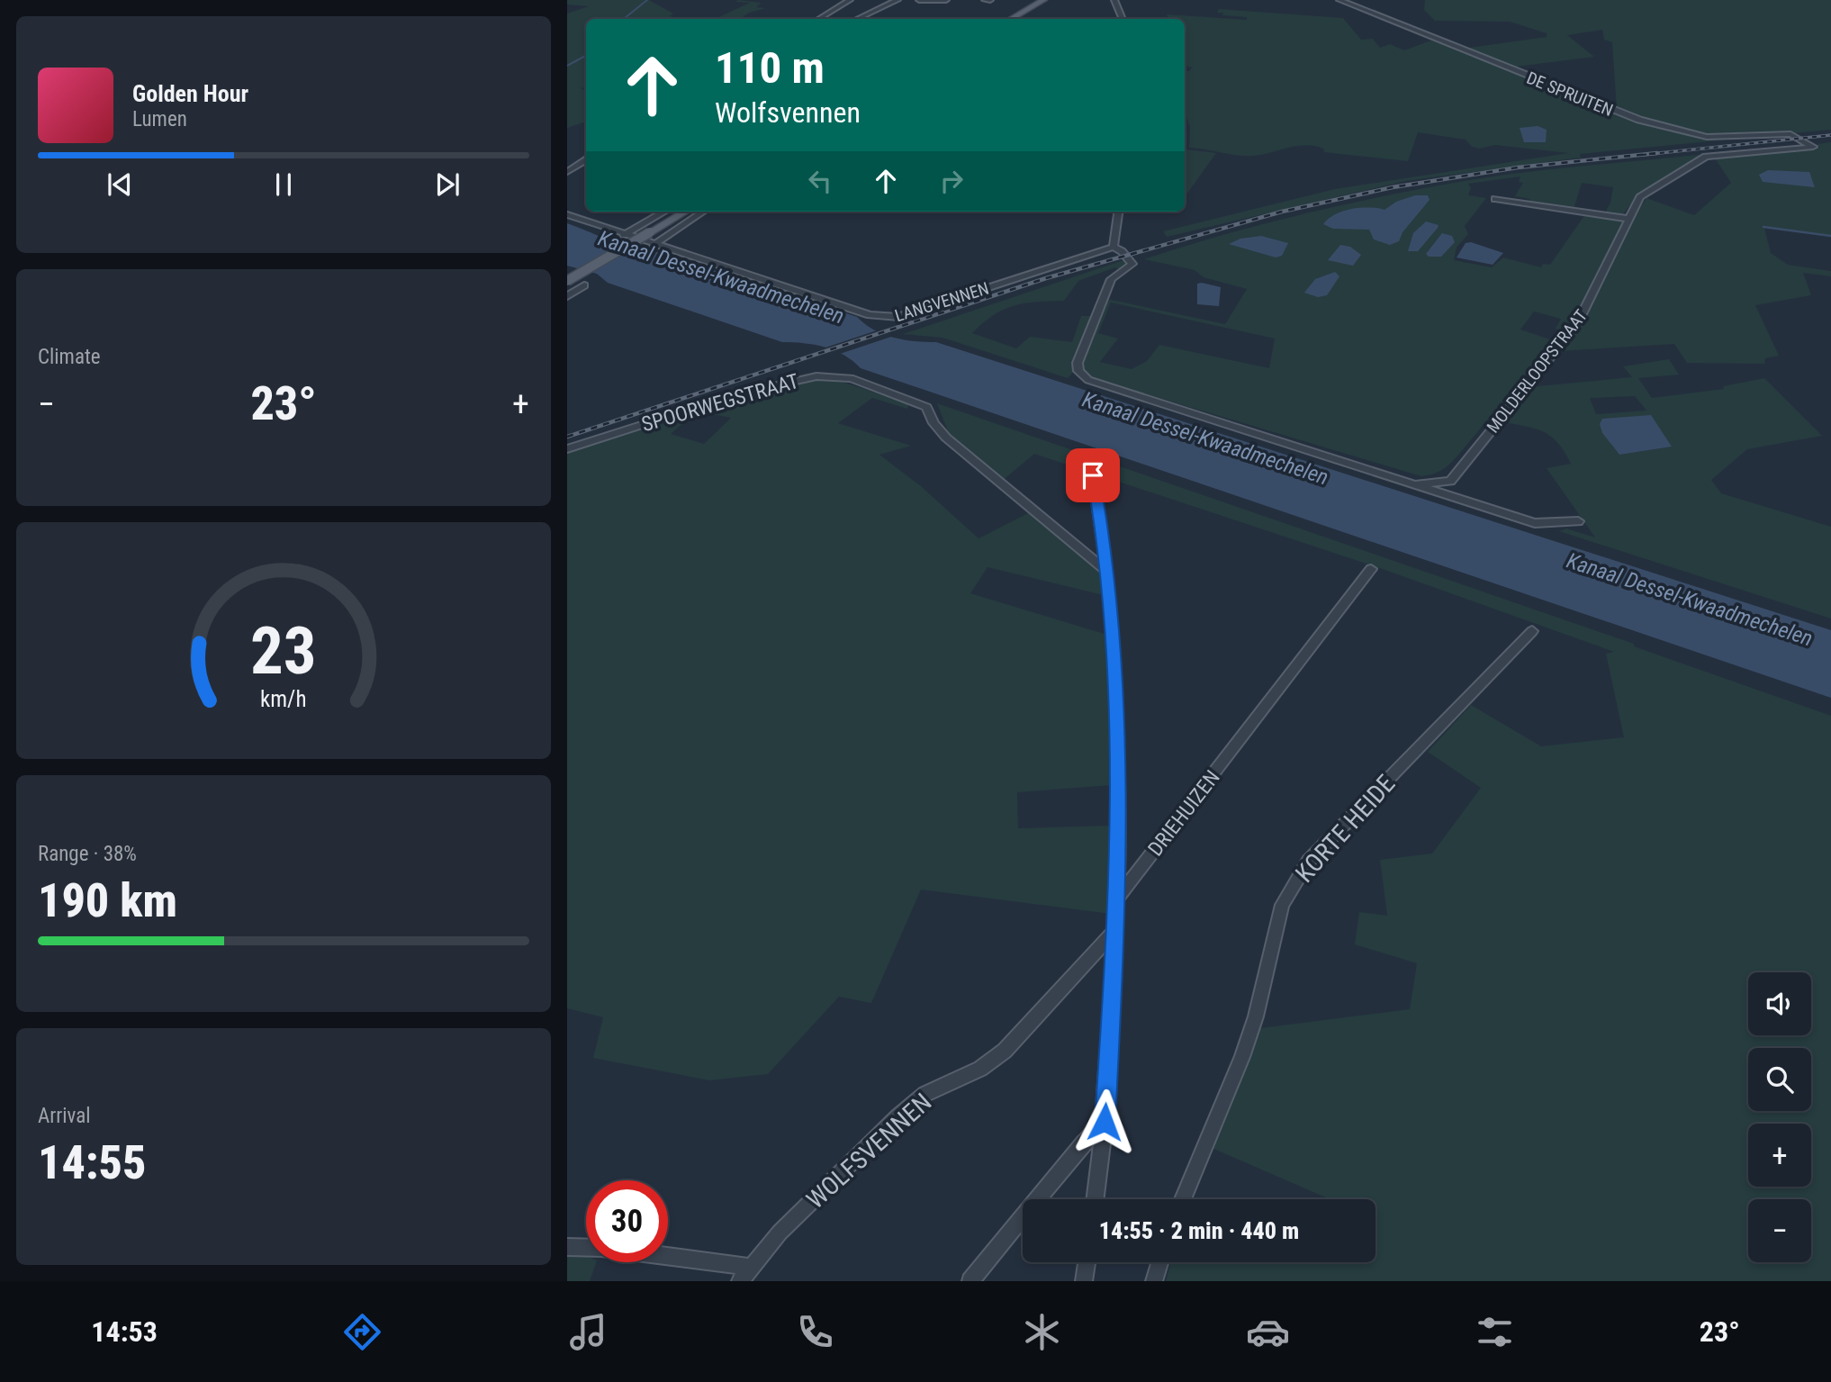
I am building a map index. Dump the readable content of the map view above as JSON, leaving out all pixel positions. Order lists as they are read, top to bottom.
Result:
{
  "streets": {
    "street": [
      "DE SPRUITEN",
      "LANGVENNEN",
      "MOLDERLOOPSTRAAT",
      "SPOORWEGSTRAAT",
      "DRIEHUIZEN",
      "KORTE HEIDE",
      "WOLFSVENNEN"
    ]
  },
  "crossings": [
    ["DE SPRUITEN", "MOLDERLOOPSTRAAT"]
  ],
  "water": ["Kanaal Dessel-Kwaadmechelen"],
  "page": {
    "turn": ["110 m", "Wolfsvennen"],
    "song": ["Golden Hour", "Lumen"],
    "tile": [
      "Climate",
      ["Range · 38%", "190 km"],
      ["Arrival", "14:55"]
    ],
    "heat": ["−", "23°", "+"],
    "map_buttons": ["+", "−"],
    "limit": "30",
    "trip": "14:55 · 2 min · 440 m",
    "tabs": ["14:53", "23°"],
    "gauge": ["23", "km/h"]
  }
}
